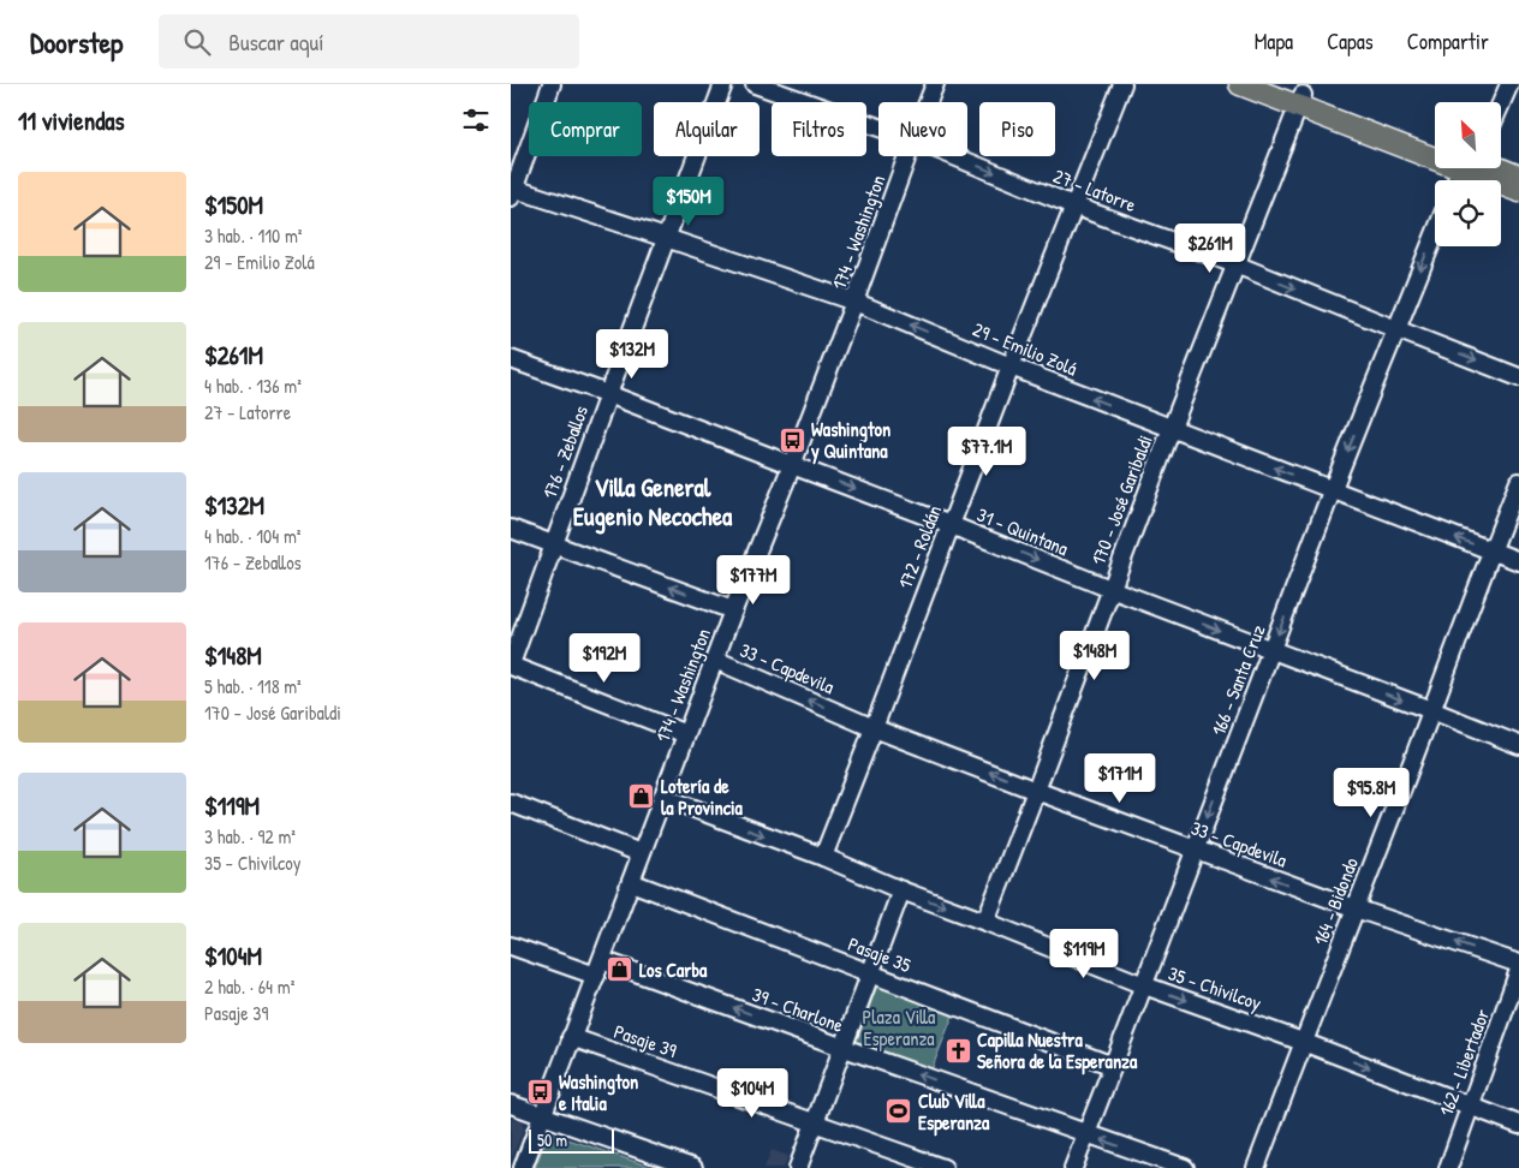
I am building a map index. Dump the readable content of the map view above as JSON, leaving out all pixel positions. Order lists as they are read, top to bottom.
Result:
{
  "streets": {
    "street": [
      "27 - Latorre",
      "174 - Washington",
      "29 - Emilio Zolá",
      "176 - Zeballos",
      "170 - José Garibaldi",
      "31 - Quintana",
      "172 - Roldán",
      "33 - Capdevila",
      "166 - Santa Cruz",
      "164 - Bidondo",
      "Pasaje 35",
      "35 - Chivilcoy",
      "39 - Charlone",
      "Pasaje 39",
      "162 - Libertador"
    ]
  },
  "crossings": [
    ["27 - Latorre", "170 - José Garibaldi"],
    ["27 - Latorre", "172 - Roldán"],
    ["27 - Latorre", "166 - Santa Cruz"],
    ["174 - Washington", "29 - Emilio Zolá"],
    ["174 - Washington", "31 - Quintana"],
    ["174 - Washington", "33 - Capdevila"],
    ["174 - Washington", "Pasaje 35"],
    ["174 - Washington", "35 - Chivilcoy"],
    ["174 - Washington", "39 - Charlone"],
    ["174 - Washington", "Pasaje 39"],
    ["29 - Emilio Zolá", "176 - Zeballos"],
    ["29 - Emilio Zolá", "170 - José Garibaldi"],
    ["29 - Emilio Zolá", "172 - Roldán"],
    ["29 - Emilio Zolá", "166 - Santa Cruz"],
    ["29 - Emilio Zolá", "164 - Bidondo"],
    ["176 - Zeballos", "31 - Quintana"],
    ["170 - José Garibaldi", "31 - Quintana"],
    ["170 - José Garibaldi", "33 - Capdevila"],
    ["170 - José Garibaldi", "35 - Chivilcoy"],
    ["31 - Quintana", "172 - Roldán"],
    ["31 - Quintana", "166 - Santa Cruz"],
    ["31 - Quintana", "164 - Bidondo"],
    ["172 - Roldán", "33 - Capdevila"],
    ["172 - Roldán", "35 - Chivilcoy"],
    ["33 - Capdevila", "166 - Santa Cruz"],
    ["33 - Capdevila", "164 - Bidondo"],
    ["166 - Santa Cruz", "Pasaje 35"],
    ["166 - Santa Cruz", "35 - Chivilcoy"],
    ["166 - Santa Cruz", "39 - Charlone"],
    ["164 - Bidondo", "35 - Chivilcoy"],
    ["35 - Chivilcoy", "162 - Libertador"]
  ],
  "one_way": [
    "27 - Latorre",
    "29 - Emilio Zolá",
    "31 - Quintana",
    "33 - Capdevila",
    "166 - Santa Cruz",
    "35 - Chivilcoy",
    "39 - Charlone"
  ],
  "districts": ["Villa General Eugenio Necochea"],
  "parks": ["Plaza Villa Esperanza"],
  "places": {
    "bus stop": ["Washington y Quintana", "Washington e Italia"],
    "shop": ["Lotería de la Provincia", "Los Carba"],
    "church": ["Capilla Nuestra Señora de la Esperanza"],
    "sports": ["Club Villa Esperanza"]
  },
  "scale_bar": "50 m",
  "north": "top left",
  "page": {
    "header": "Doorstep",
    "search": "Buscar aquí",
    "nav": ["Mapa", "Capas", "Compartir"],
    "heading": "11 viviendas",
    "chip": [
      "Comprar",
      "Alquilar",
      "Filtros",
      "Nuevo",
      "Piso"
    ],
    "list": [
      {
        "name": "$150M",
        "note": "3 hab. · 110 m² · 29 - Emilio Zolá"
      },
      {
        "name": "$261M",
        "note": "4 hab. · 136 m² · 27 - Latorre"
      },
      {
        "name": "$132M",
        "note": "4 hab. · 104 m² · 176 - Zeballos"
      },
      {
        "name": "$148M",
        "note": "5 hab. · 118 m² · 170 - José Garibaldi"
      },
      {
        "name": "$119M",
        "note": "3 hab. · 92 m² · 35 - Chivilcoy"
      },
      {
        "name": "$104M",
        "note": "2 hab. · 64 m² · Pasaje 39"
      }
    ],
    "price": [
      "$150M",
      "$261M",
      "$132M",
      "$77.1M",
      "$177M",
      "$148M",
      "$192M",
      "$171M",
      "$95.8M",
      "$119M",
      "$104M"
    ],
    "scale": "50 m"
  }
}
